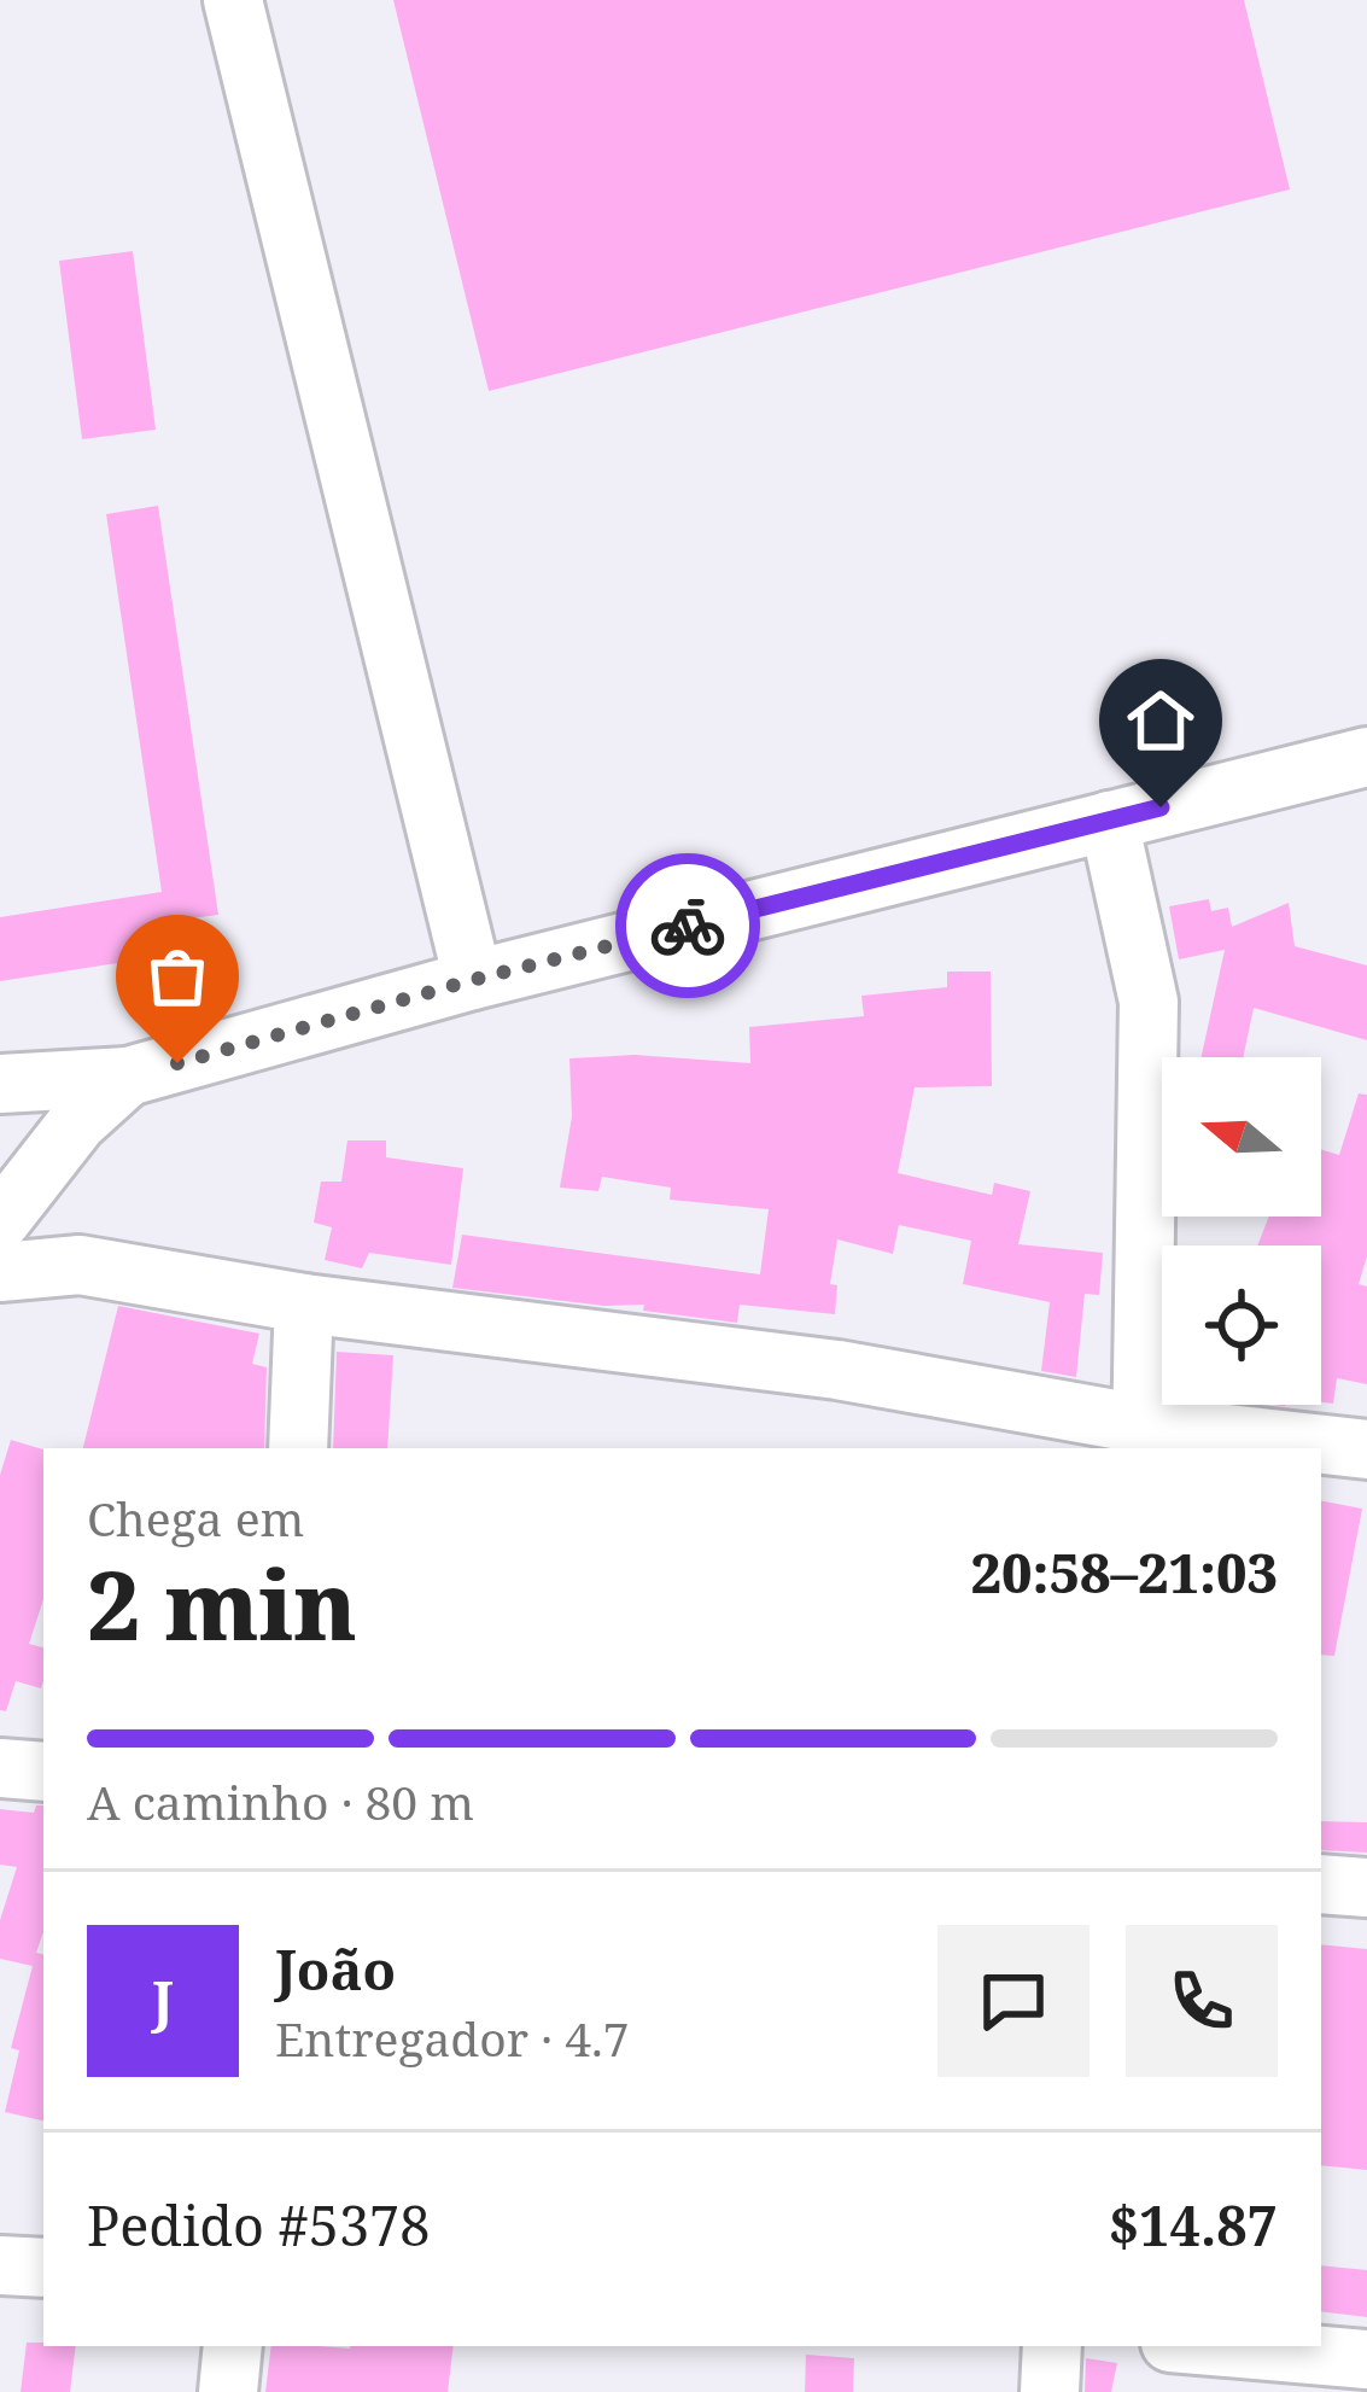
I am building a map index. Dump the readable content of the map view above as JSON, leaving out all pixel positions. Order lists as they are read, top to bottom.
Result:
{
  "north": "left",
  "page": {
    "heading": ["2 min", "Chega em", "20:58–21:03"],
    "panel": [
      "João",
      "Entregador · 4.7",
      "Pedido #5378",
      "$14.87"
    ],
    "bar": "A caminho · 80 m",
    "round": "J"
  }
}
